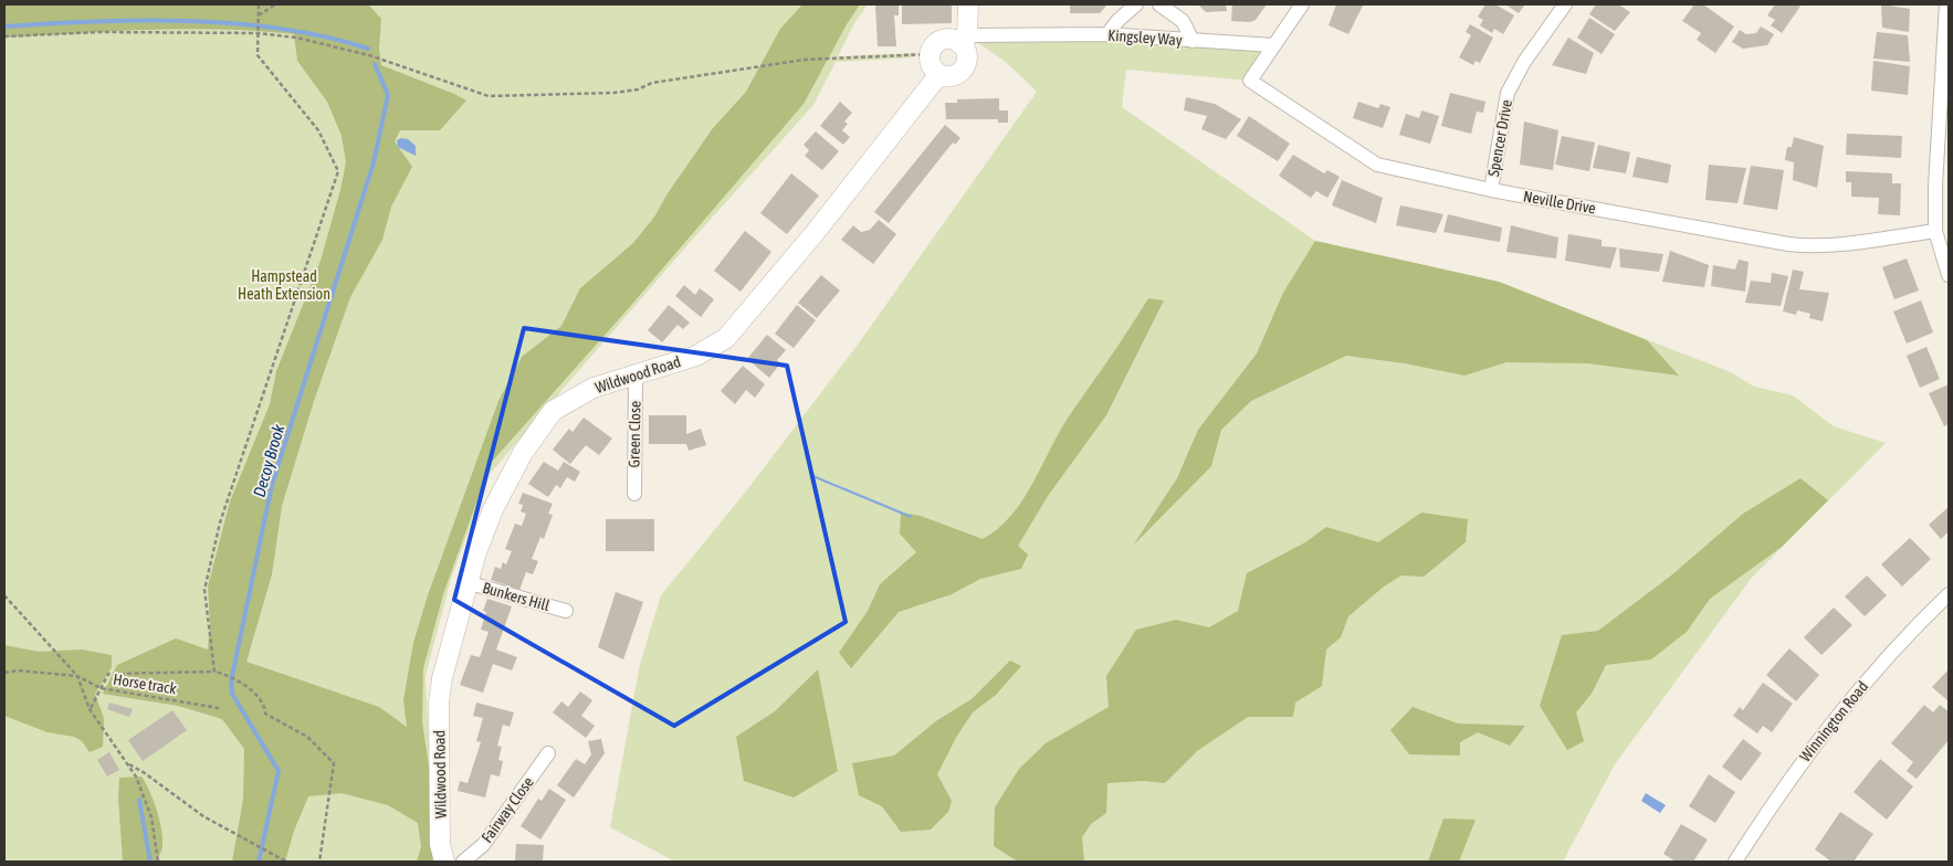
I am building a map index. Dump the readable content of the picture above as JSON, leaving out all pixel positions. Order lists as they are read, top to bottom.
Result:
{
  "streets": {
    "street": [
      "Kingsley Way",
      "Spencer Drive",
      "Neville Drive",
      "Wildwood Road",
      "Green Close",
      "Bunkers Hill",
      "Winnington Road",
      "Fairway Close"
    ],
    "path": ["Horse track"]
  },
  "crossings": [
    ["Kingsley Way", "Neville Drive"],
    ["Kingsley Way", "Wildwood Road"],
    ["Spencer Drive", "Neville Drive"],
    ["Wildwood Road", "Green Close"],
    ["Wildwood Road", "Bunkers Hill"]
  ],
  "water": ["Decoy Brook"],
  "parks": ["Hampstead Heath Extension"]
}
